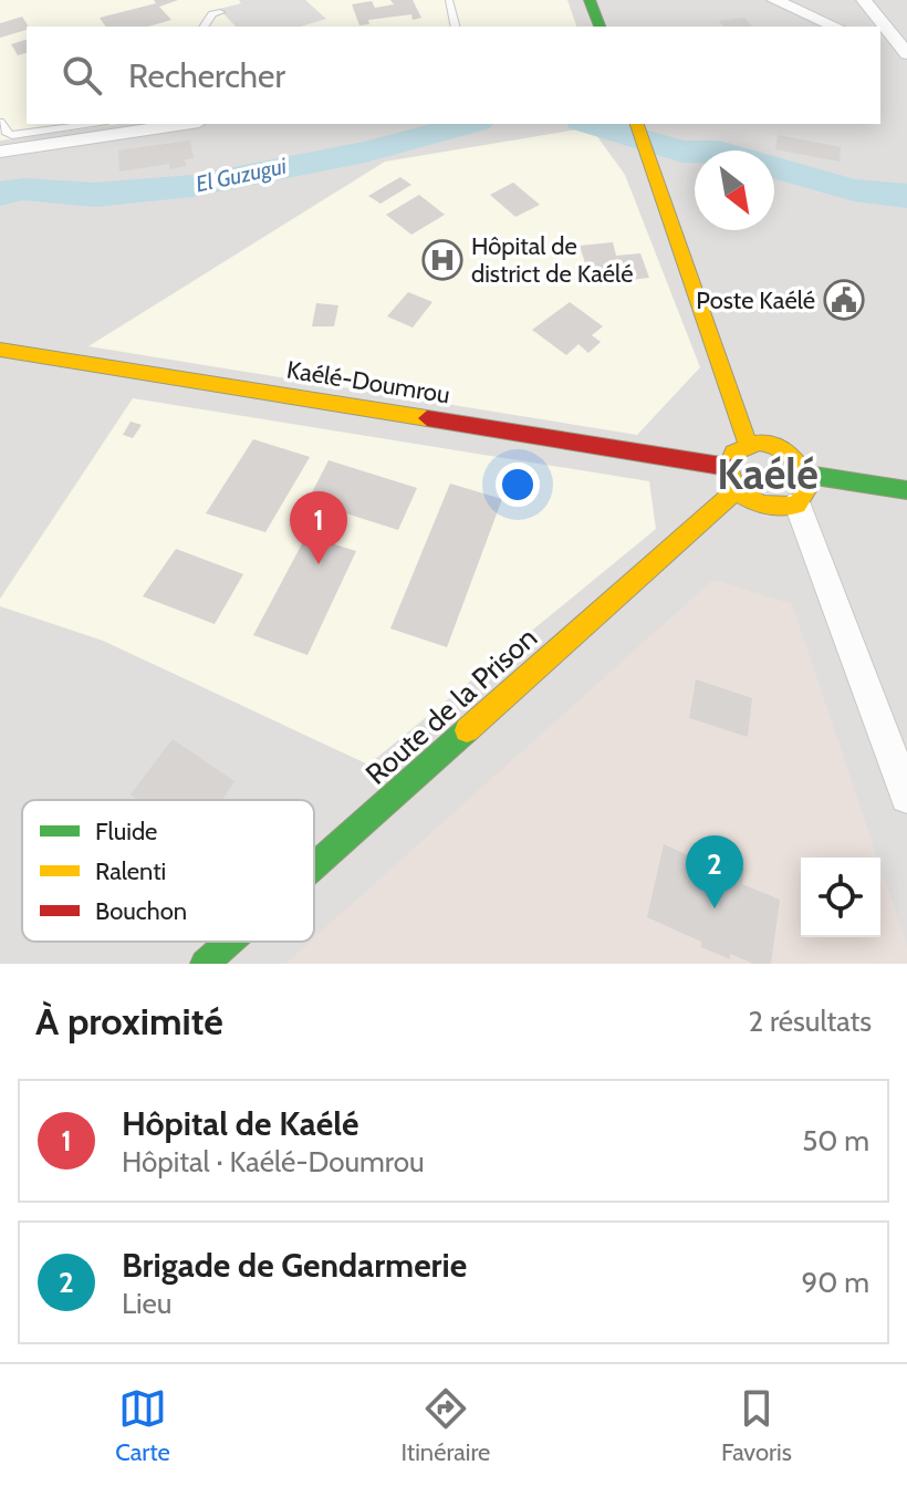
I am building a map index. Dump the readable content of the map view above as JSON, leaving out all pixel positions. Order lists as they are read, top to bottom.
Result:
{
  "streets": {
    "main road": ["Kaélé-Doumrou", "Route de la Prison"]
  },
  "crossings": [
    ["Kaélé-Doumrou", "Route de la Prison"]
  ],
  "districts": ["Kaélé"],
  "water": ["El Guzugui"],
  "places": {
    "hospital": ["Hôpital de district de Kaélé"],
    "public building": ["Poste Kaélé"]
  },
  "legend": ["Fluide", "Ralenti", "Bouchon"],
  "north": "bottom right",
  "page": {
    "search": "Rechercher",
    "pins": ["1", "2"],
    "heading": ["À proximité", "2 résultats"],
    "list": [
      {
        "mark": "1",
        "name": "Hôpital de Kaélé",
        "note": "Hôpital · Kaélé-Doumrou",
        "value": "50 m"
      },
      {
        "mark": "2",
        "name": "Brigade de Gendarmerie",
        "note": "Lieu",
        "value": "90 m"
      }
    ],
    "nav": ["Carte", "Itinéraire", "Favoris"]
  }
}
